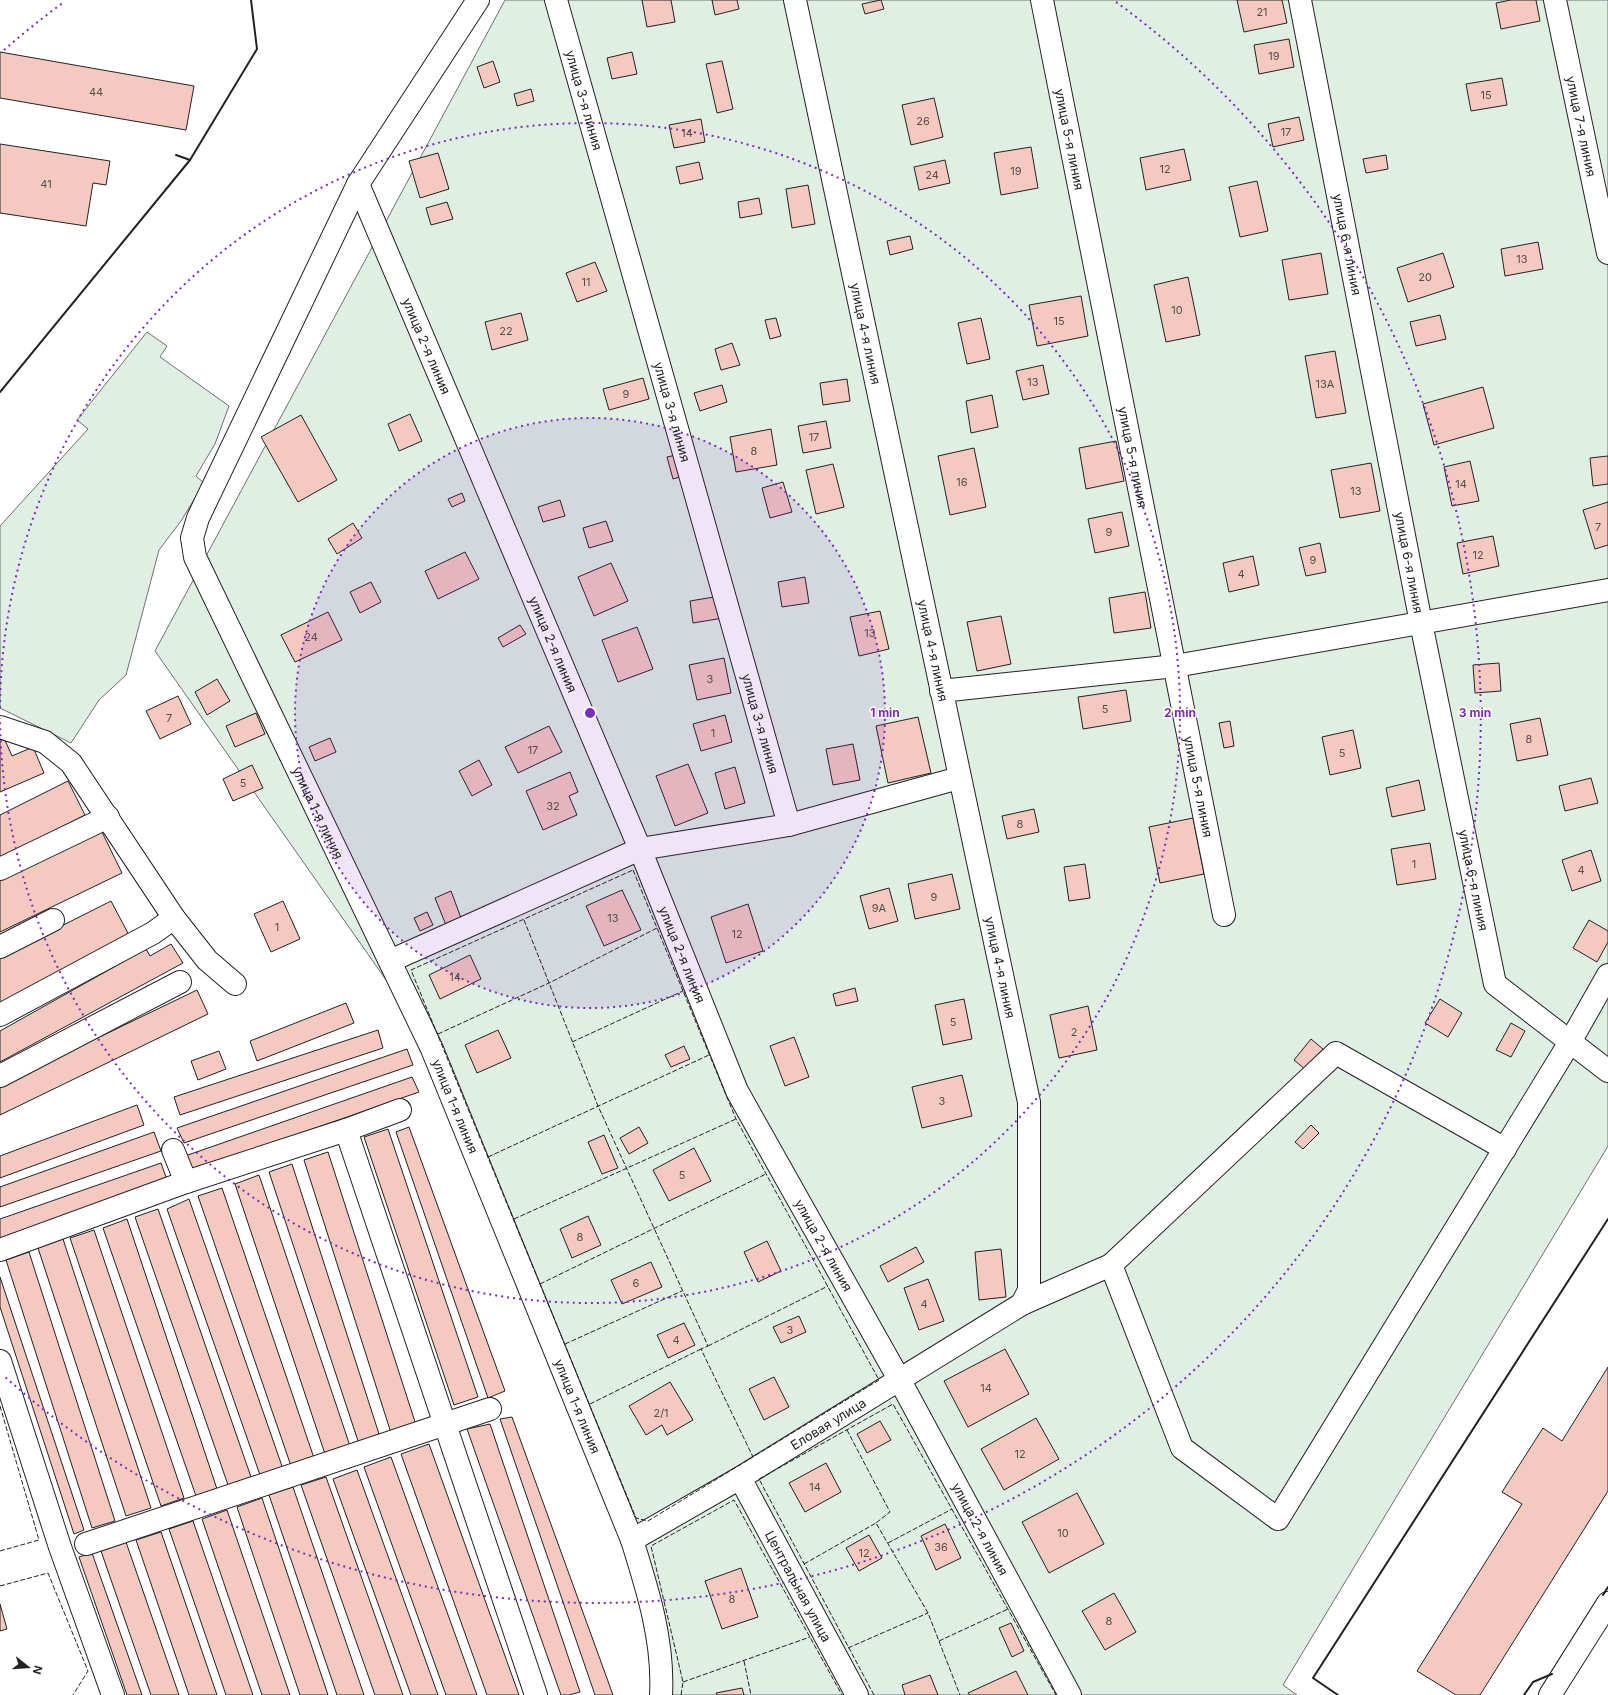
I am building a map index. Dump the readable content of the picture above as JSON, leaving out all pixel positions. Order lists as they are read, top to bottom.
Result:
{
  "streets": {
    "street": [
      "улица 3-я линия",
      "улица 7-я линия",
      "улица 5-я линия",
      "улица 6-я линия",
      "улица 4-я линия",
      "улица 2-я линия",
      "улица 1-я линия",
      "Еловая улица",
      "Центральная улица"
    ]
  },
  "crossings": [
    ["улица 4-я линия", "Еловая улица"],
    ["улица 2-я линия", "улица 1-я линия"],
    ["улица 2-я линия", "Еловая улица"],
    ["улица 1-я линия", "Еловая улица"],
    ["Еловая улица", "Центральная улица"]
  ],
  "house_numbers": [
    "21",
    "19",
    "44",
    "15",
    "26",
    "17",
    "14",
    "12",
    "19",
    "24",
    "41",
    "13",
    "20",
    "11",
    "10",
    "15",
    "22",
    "13",
    "13А",
    "9",
    "17",
    "8",
    "16",
    "14",
    "13",
    "7",
    "9",
    "12",
    "9",
    "4",
    "13",
    "24",
    "3",
    "5",
    "7",
    "1",
    "8",
    "17",
    "5",
    "5",
    "32",
    "8",
    "1",
    "4",
    "9",
    "9А",
    "13",
    "1",
    "12",
    "14",
    "5",
    "2",
    "3",
    "5",
    "8",
    "6",
    "4",
    "3",
    "4",
    "14",
    "2/1",
    "12",
    "14",
    "10",
    "36",
    "12",
    "8",
    "8"
  ],
  "north": "right",
  "rings": ["1 min", "2 min", "3 min"]
}
